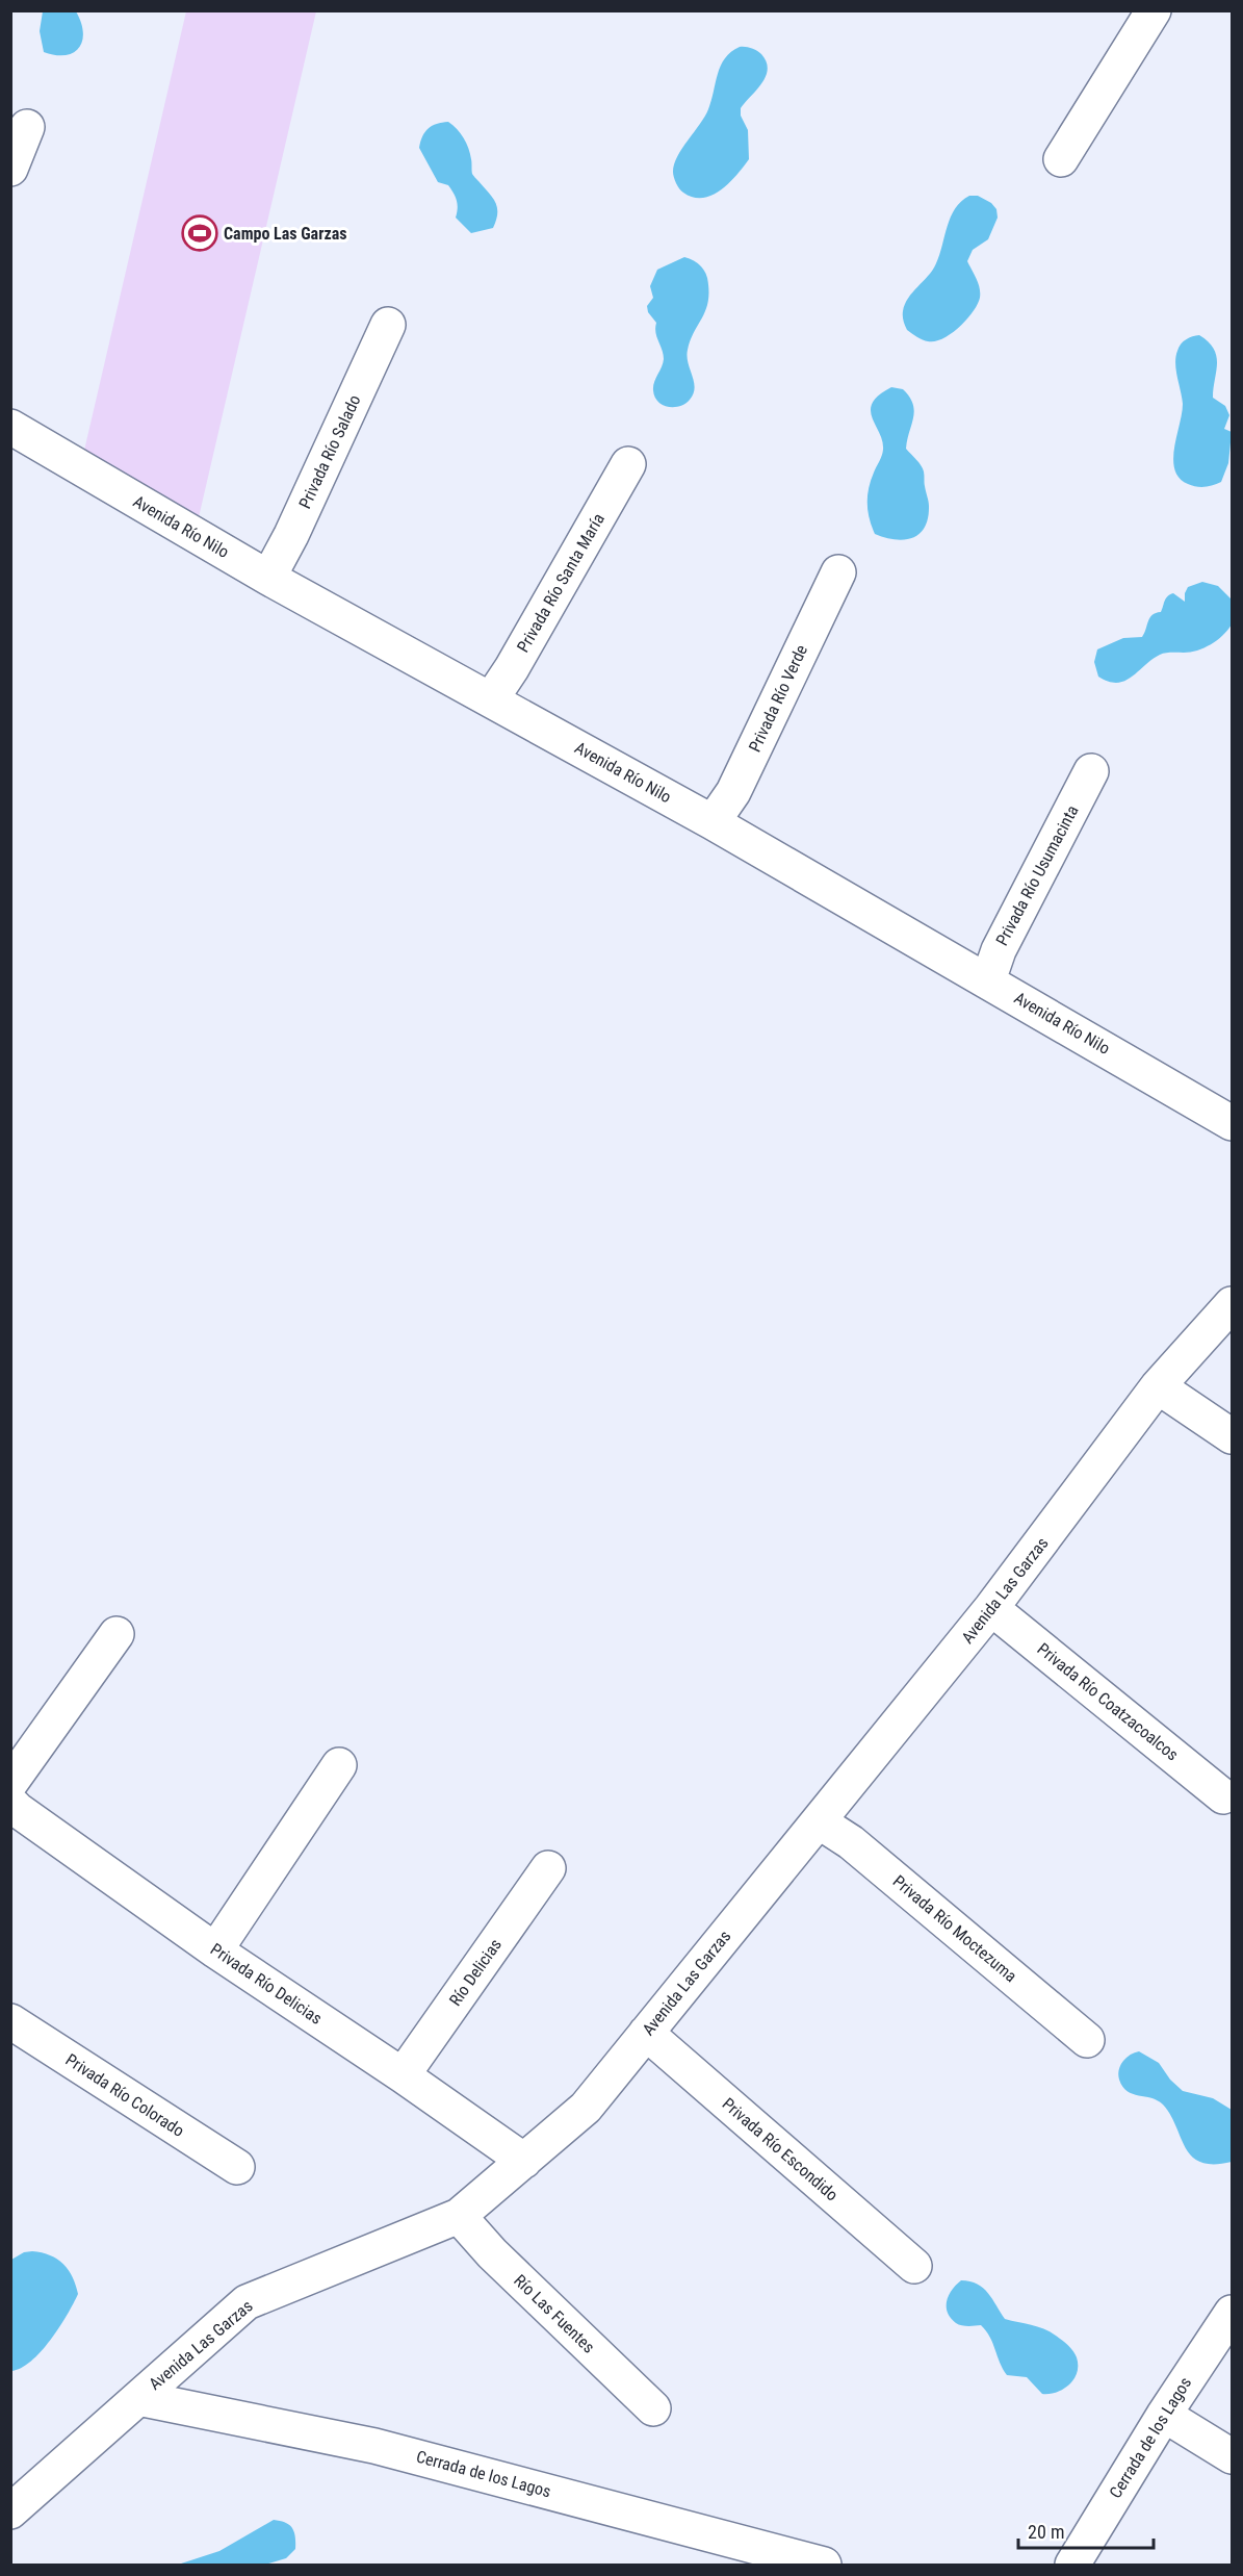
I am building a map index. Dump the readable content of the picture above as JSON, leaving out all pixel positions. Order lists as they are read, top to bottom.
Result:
{
  "streets": {
    "street": [
      "Privada Río Salado",
      "Avenida Río Nilo",
      "Privada Río Santa María",
      "Privada Río Verde",
      "Privada Río Usumacinta",
      "Avenida Las Garzas",
      "Privada Río Coatzacoalcos",
      "Privada Río Moctezuma",
      "Río Delicias",
      "Privada Río Delicias",
      "Privada Río Colorado",
      "Privada Río Escondido",
      "Río Las Fuentes",
      "Cerrada de los Lagos"
    ]
  },
  "crossings": [
    ["Privada Río Salado", "Avenida Río Nilo"],
    ["Avenida Río Nilo", "Privada Río Santa María"],
    ["Avenida Río Nilo", "Privada Río Verde"],
    ["Avenida Río Nilo", "Privada Río Usumacinta"],
    ["Avenida Las Garzas", "Privada Río Coatzacoalcos"],
    ["Avenida Las Garzas", "Privada Río Moctezuma"],
    ["Avenida Las Garzas", "Privada Río Delicias"],
    ["Avenida Las Garzas", "Privada Río Escondido"],
    ["Avenida Las Garzas", "Río Las Fuentes"],
    ["Avenida Las Garzas", "Cerrada de los Lagos"],
    ["Río Delicias", "Privada Río Delicias"]
  ],
  "places": {
    "sports": ["Campo Las Garzas"]
  },
  "scale_bar": "20 m"
}
